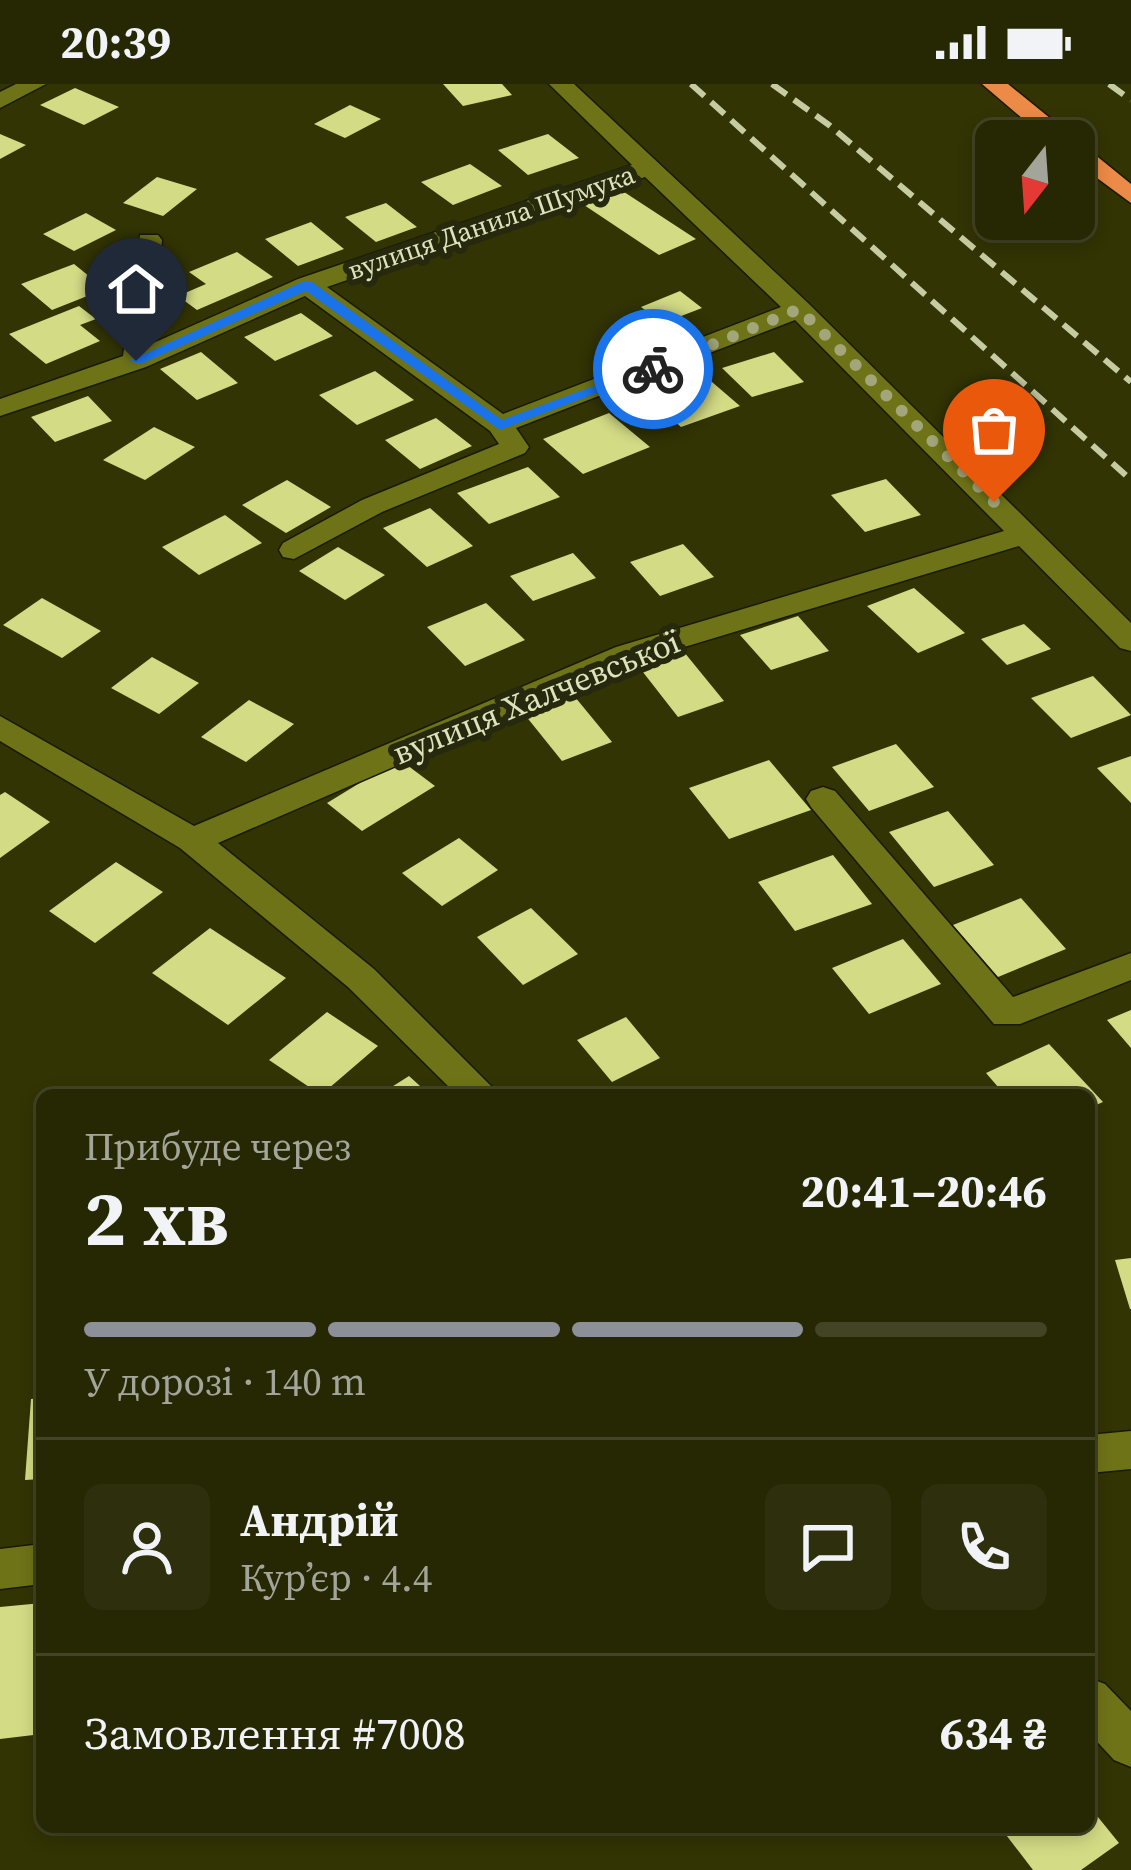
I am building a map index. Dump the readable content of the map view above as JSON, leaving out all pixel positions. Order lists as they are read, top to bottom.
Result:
{
  "streets": {
    "street": ["вулиця Данила Шумука", "вулиця Халчевської"]
  },
  "north": "bottom",
  "page": {
    "status": "20:39",
    "heading": ["2 хв", "Прибуде через", "20:41–20:46"],
    "panel": [
      "Андрій",
      "Кур’єр · 4.4",
      "Замовлення #7008",
      "634 ₴"
    ],
    "bar": "У дорозі · 140 m"
  }
}
